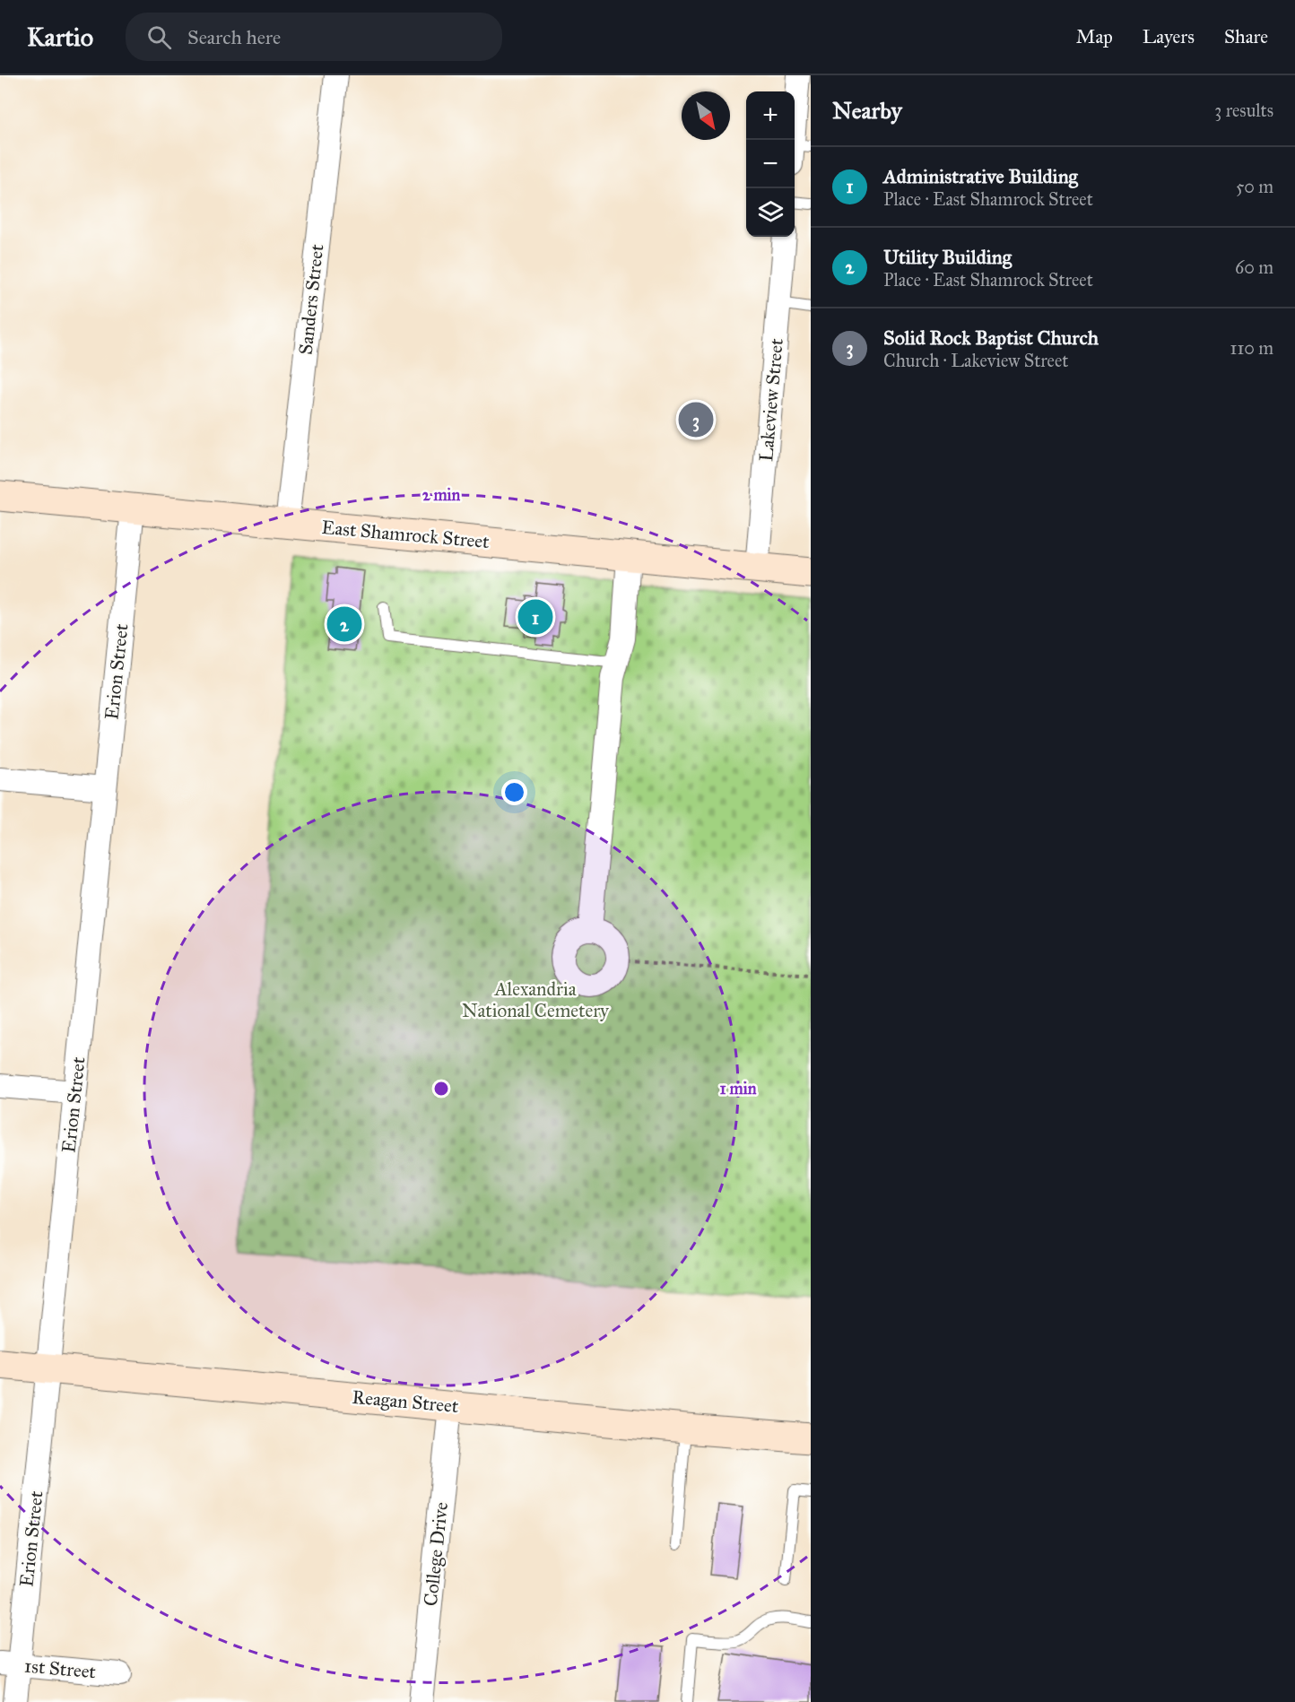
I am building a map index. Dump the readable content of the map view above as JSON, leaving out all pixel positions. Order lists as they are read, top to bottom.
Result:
{
  "streets": {
    "main road": ["East Shamrock Street", "Reagan Street"],
    "street": [
      "Sanders Street",
      "Lakeview Street",
      "Erion Street",
      "College Drive",
      "1st Street"
    ]
  },
  "crossings": [
    ["Sanders Street", "East Shamrock Street"],
    ["Lakeview Street", "East Shamrock Street"],
    ["East Shamrock Street", "Erion Street"],
    ["Erion Street", "Reagan Street"],
    ["Erion Street", "1st Street"],
    ["Reagan Street", "College Drive"]
  ],
  "parks": ["Alexandria National Cemetery"],
  "north": "bottom right",
  "page": {
    "header": "Kartio",
    "search": "Search here",
    "nav": ["Map", "Layers", "Share"],
    "heading": ["Nearby", "3 results"],
    "map_buttons": ["+", "−"],
    "list": [
      {
        "mark": "1",
        "name": "Administrative Building",
        "note": "Place · East Shamrock Street",
        "value": "50 m"
      },
      {
        "mark": "2",
        "name": "Utility Building",
        "note": "Place · East Shamrock Street",
        "value": "60 m"
      },
      {
        "mark": "3",
        "name": "Solid Rock Baptist Church",
        "note": "Church · Lakeview Street",
        "value": "110 m"
      }
    ],
    "pins": ["3", "1", "2"]
  },
  "rings": ["2 min", "1 min"]
}
